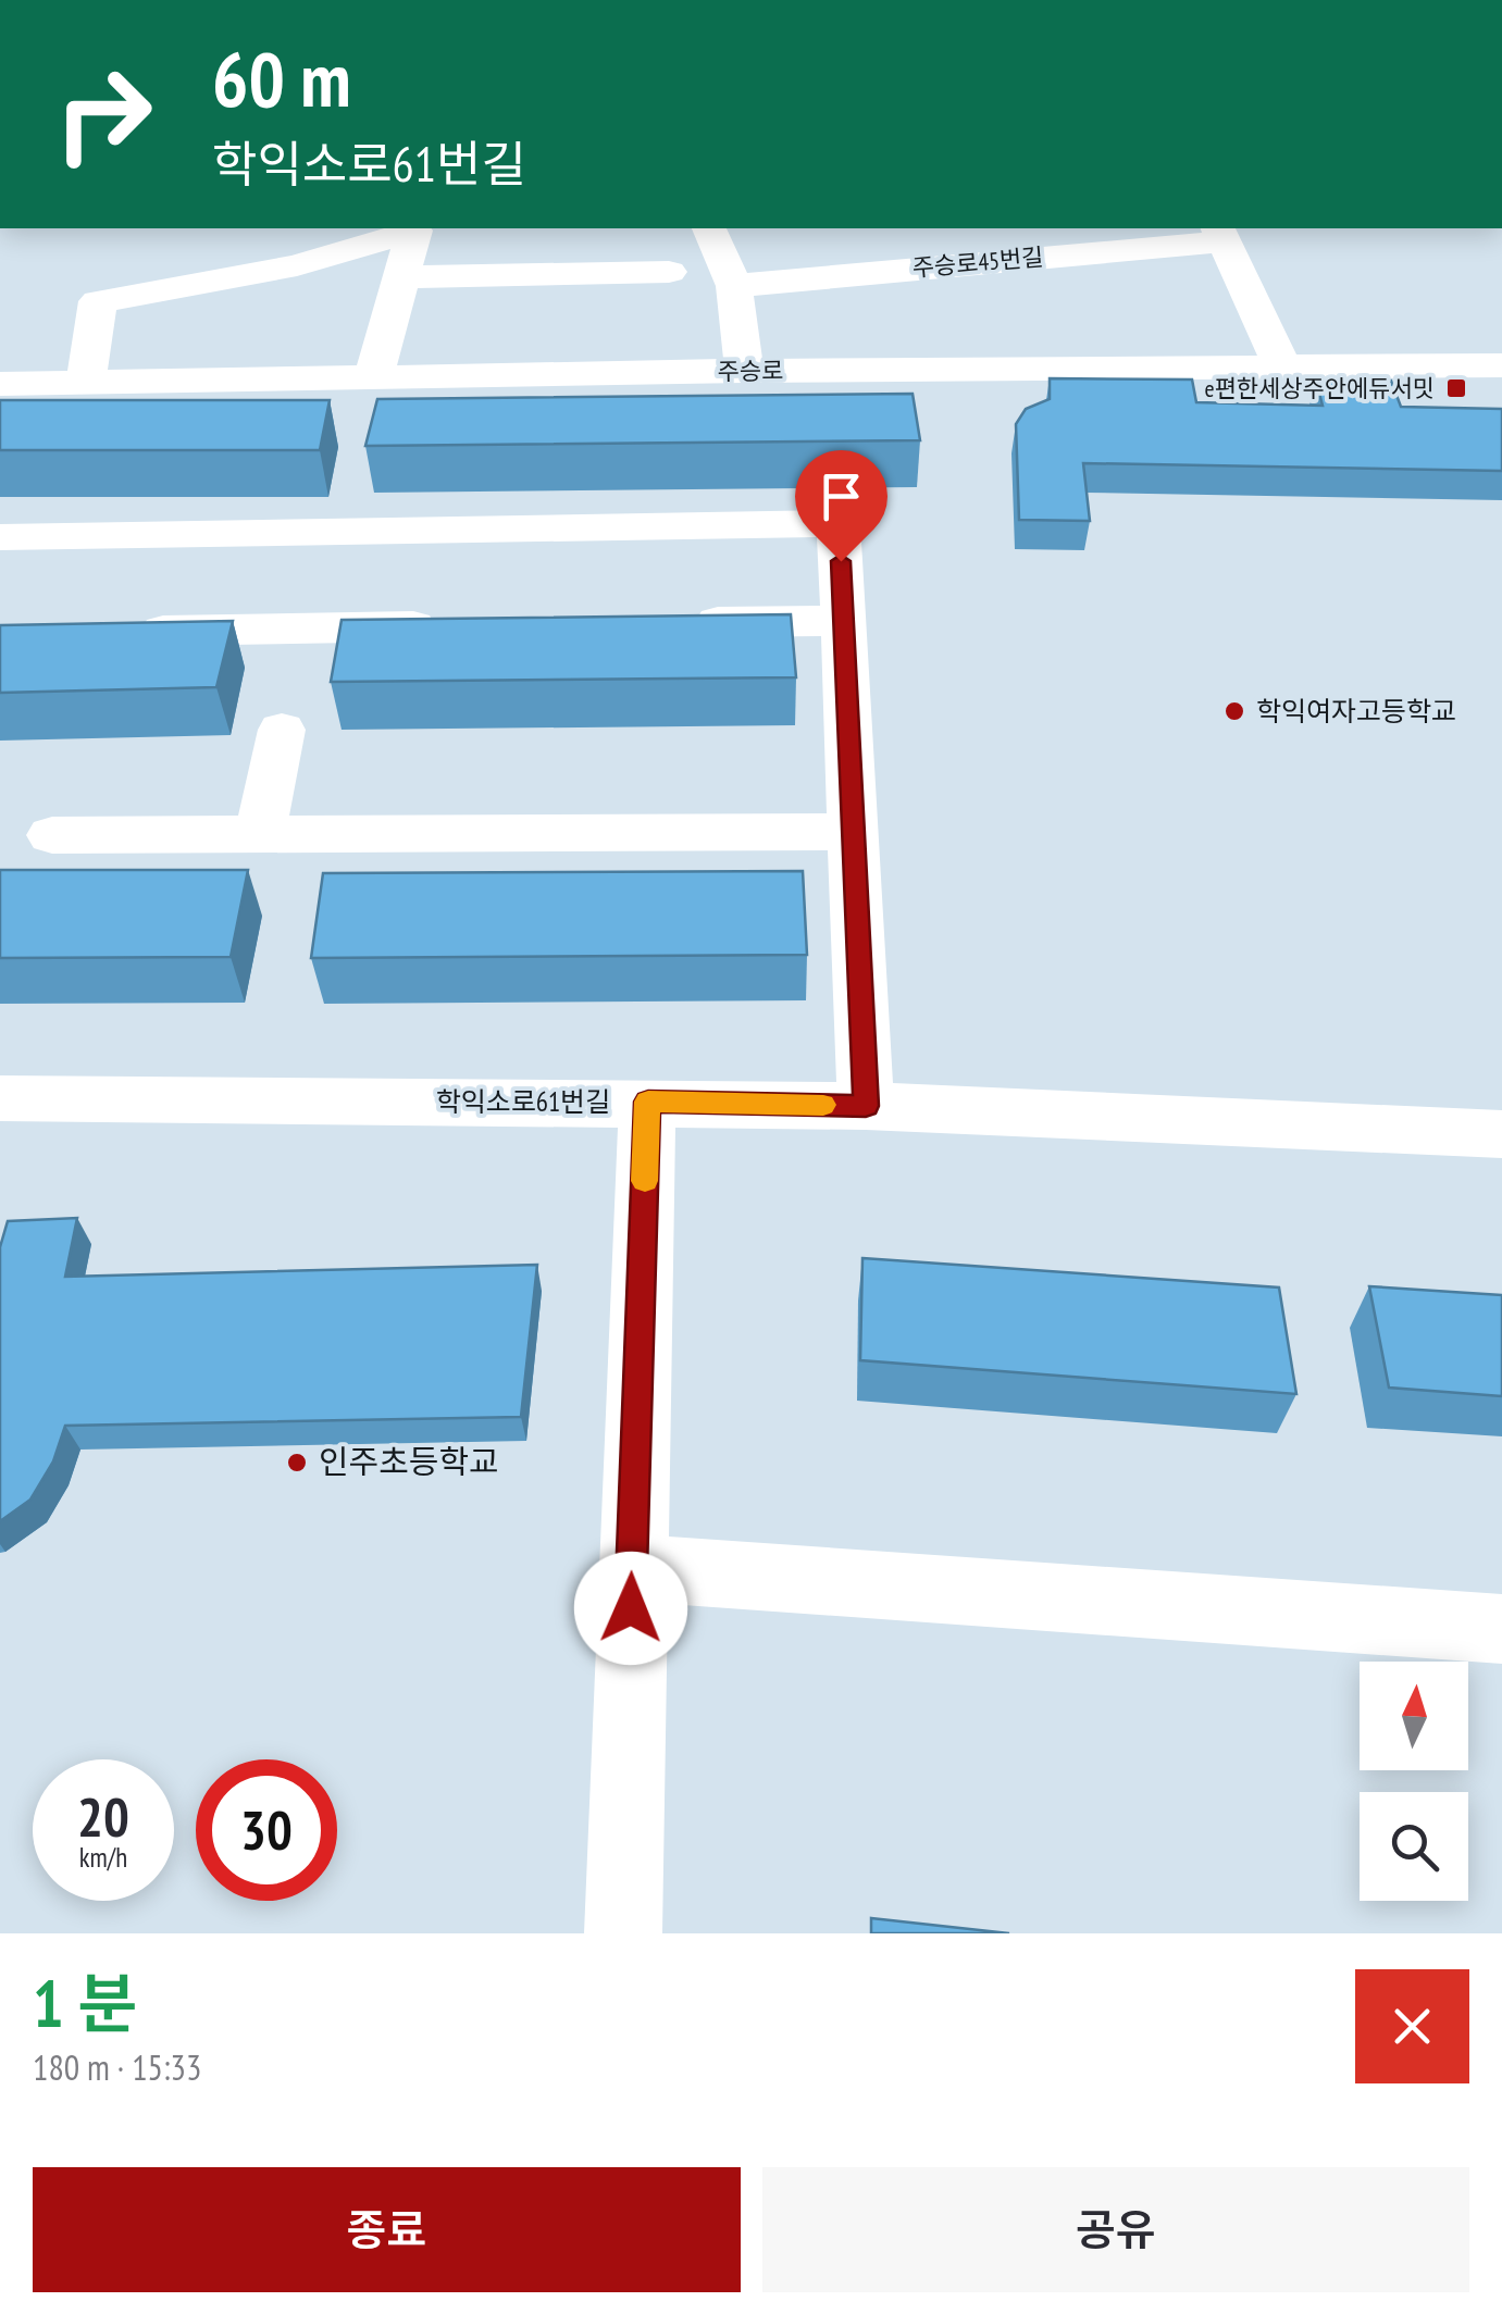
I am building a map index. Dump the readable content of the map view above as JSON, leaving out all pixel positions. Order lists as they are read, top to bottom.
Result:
{
  "streets": {
    "street": ["주승로45번길", "주승로", "학익소로61번길"]
  },
  "crossings": [
    ["주승로45번길", "주승로"]
  ],
  "places": {
    "transit": ["e편한세상주안에듀서밋"],
    "other": ["학익여자고등학교", "인주초등학교"]
  },
  "north": "top",
  "page": {
    "turn": ["60 m", "학익소로61번길"],
    "speed": "20 km/h",
    "limit": "30",
    "heading": ["1 분", "180 m · 15:33"],
    "buttons": ["종료", "공유"]
  }
}
